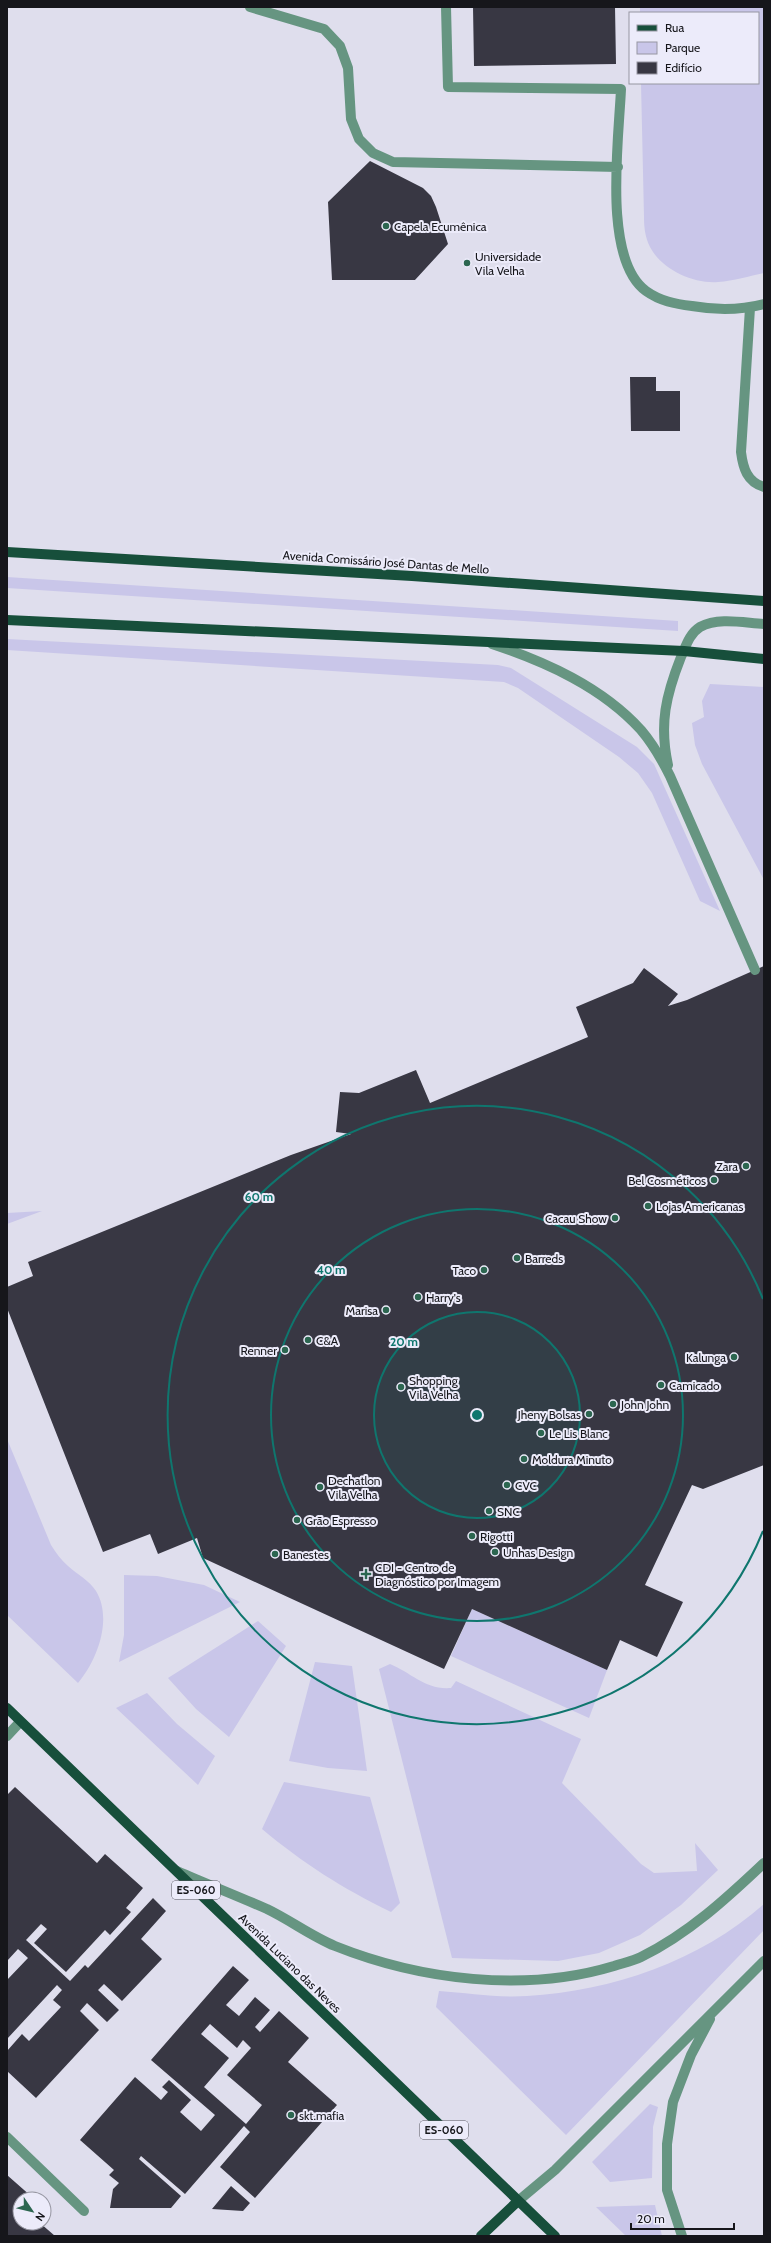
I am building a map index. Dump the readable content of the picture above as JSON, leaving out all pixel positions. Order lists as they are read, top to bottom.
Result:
{
  "streets": {
    "main road": ["Avenida Comissário José Dantas de Mello", "ES-060", "Avenida Luciano das Neves"]
  },
  "places": {
    "other": [
      "Capela Ecumênica",
      "Universidade Vila Velha",
      "Zara",
      "Bel Cosméticos",
      "Lojas Americanas",
      "Cacau Show",
      "Barreds",
      "Taco",
      "Harry's",
      "Marisa",
      "C&A",
      "Renner",
      "Kalunga",
      "Camicado",
      "Shopping Vila Velha",
      "John John",
      "Jheny Bolsas",
      "Le Lis Blanc",
      "Moldura Minuto",
      "CVC",
      "Dechatlon Vila Velha",
      "SNC",
      "Grão Espresso",
      "Rigotti",
      "Unhas Design",
      "Banestes",
      "skt.mafia"
    ],
    "health": ["CDI - Centro de Diagnóstico por Imagem"]
  },
  "legend": ["Rua", "Parque", "Edifício"],
  "scale_bar": "20 m",
  "north": "bottom right",
  "rings": ["60 m", "40 m", "20 m"]
}
